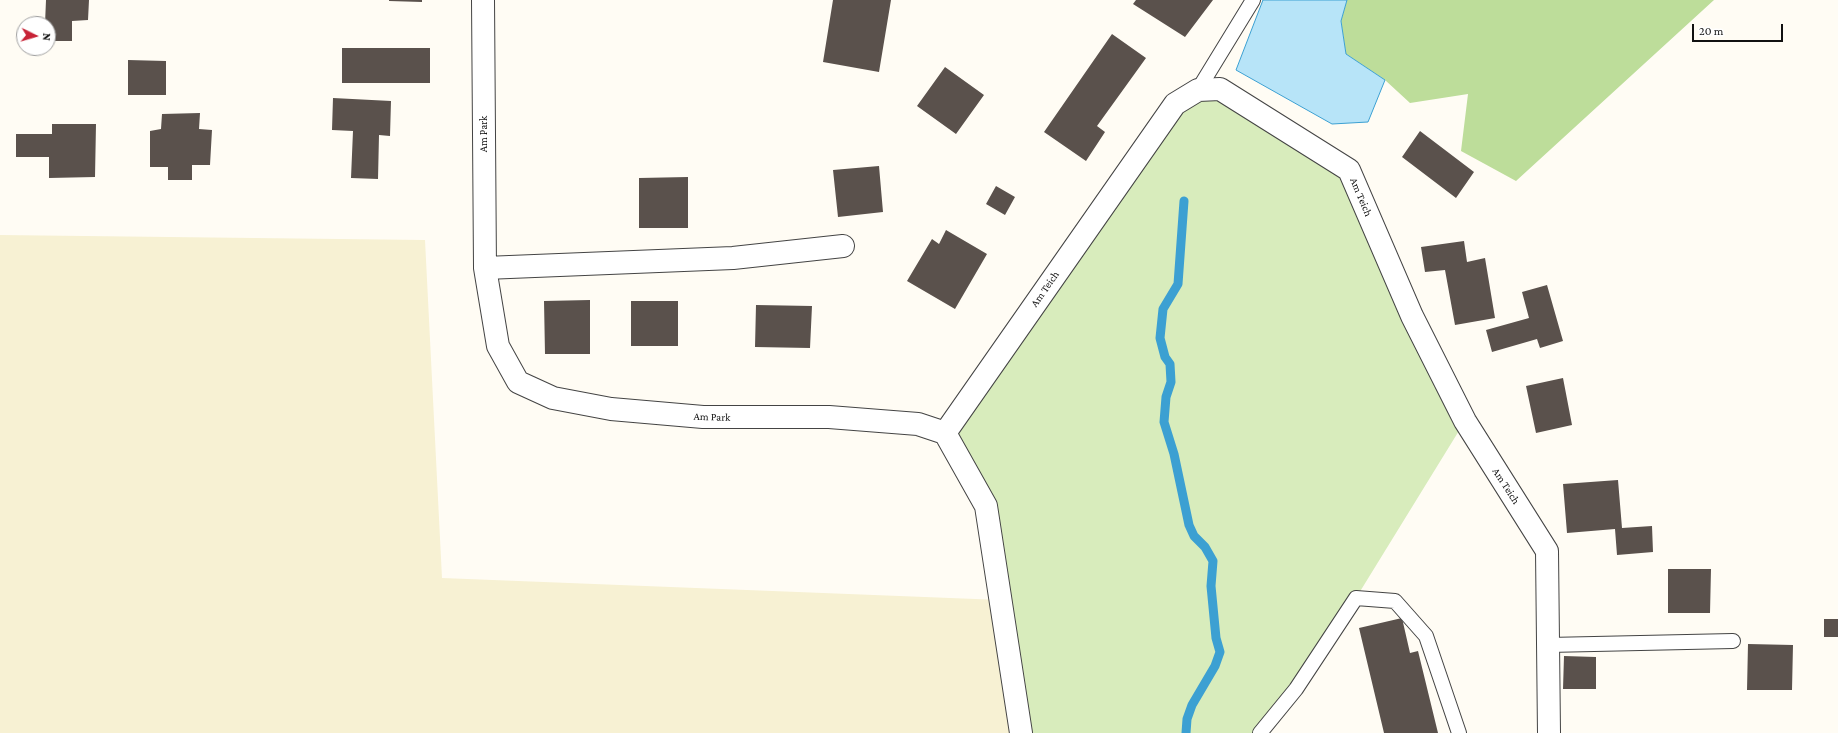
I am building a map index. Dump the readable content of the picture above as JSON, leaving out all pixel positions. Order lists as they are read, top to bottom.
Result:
{
  "streets": {
    "street": ["Am Park", "Am Teich"]
  },
  "crossings": [
    ["Am Park", "Am Teich"]
  ],
  "scale_bar": "20 m",
  "north": "right"
}
